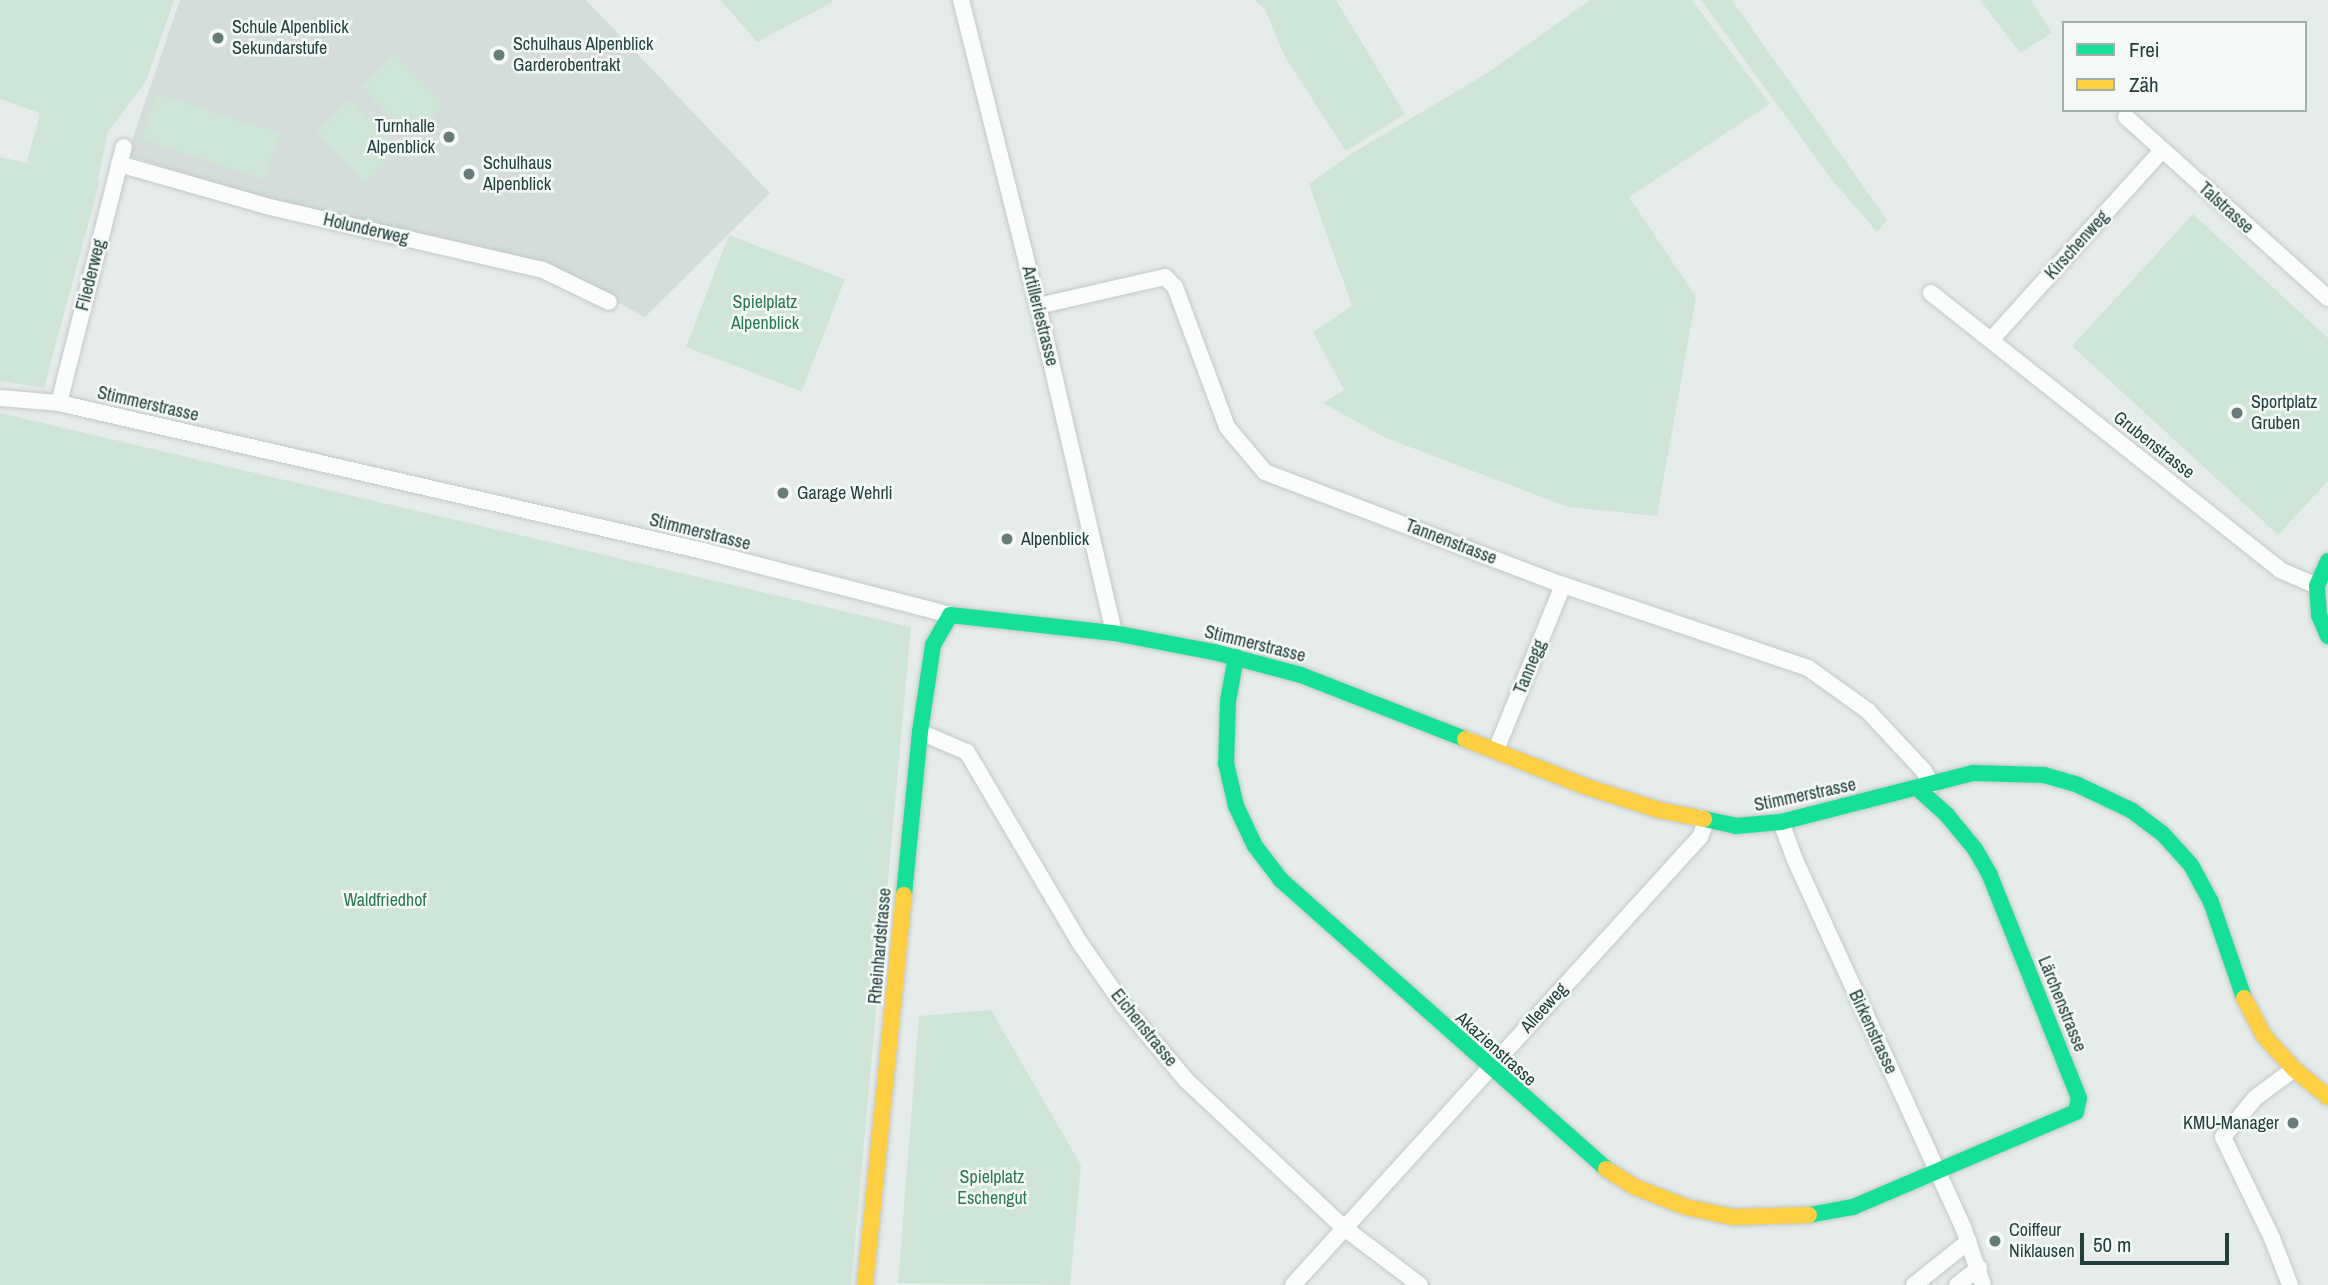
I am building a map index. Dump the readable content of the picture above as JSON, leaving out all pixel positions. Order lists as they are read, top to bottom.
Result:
{
  "streets": {
    "street": [
      "Talstrasse",
      "Holunderweg",
      "Kirschenweg",
      "Fliederweg",
      "Artilleriestrasse",
      "Stimmerstrasse",
      "Grubenstrasse",
      "Tannenstrasse",
      "Tannegg",
      "Rheinhardstrasse",
      "Lärchenstrasse",
      "Alleeweg",
      "Eichenstrasse",
      "Birkenstrasse",
      "Akazienstrasse"
    ]
  },
  "crossings": [
    ["Talstrasse", "Kirschenweg"],
    ["Holunderweg", "Fliederweg"],
    ["Kirschenweg", "Grubenstrasse"],
    ["Fliederweg", "Stimmerstrasse"],
    ["Artilleriestrasse", "Stimmerstrasse"],
    ["Artilleriestrasse", "Tannenstrasse"],
    ["Stimmerstrasse", "Tannenstrasse"],
    ["Stimmerstrasse", "Tannegg"],
    ["Stimmerstrasse", "Rheinhardstrasse"],
    ["Stimmerstrasse", "Lärchenstrasse"],
    ["Stimmerstrasse", "Alleeweg"],
    ["Stimmerstrasse", "Birkenstrasse"],
    ["Stimmerstrasse", "Akazienstrasse"],
    ["Tannenstrasse", "Tannegg"],
    ["Tannenstrasse", "Lärchenstrasse"],
    ["Rheinhardstrasse", "Eichenstrasse"],
    ["Lärchenstrasse", "Birkenstrasse"],
    ["Lärchenstrasse", "Akazienstrasse"],
    ["Alleeweg", "Eichenstrasse"],
    ["Alleeweg", "Akazienstrasse"],
    ["Birkenstrasse", "Akazienstrasse"]
  ],
  "parks": ["Spielplatz Alpenblick", "Waldfriedhof", "Spielplatz Eschengut"],
  "places": [
    "Schule Alpenblick Sekundarstufe",
    "Schulhaus Alpenblick Garderobentrakt",
    "Turnhalle Alpenblick",
    "Schulhaus Alpenblick",
    "Sportplatz Gruben",
    "Garage Wehrli",
    "Alpenblick",
    "KMU-Manager",
    "Coiffeur Niklausen"
  ],
  "legend": ["Frei", "Zäh"],
  "scale_bar": "50 m"
}
